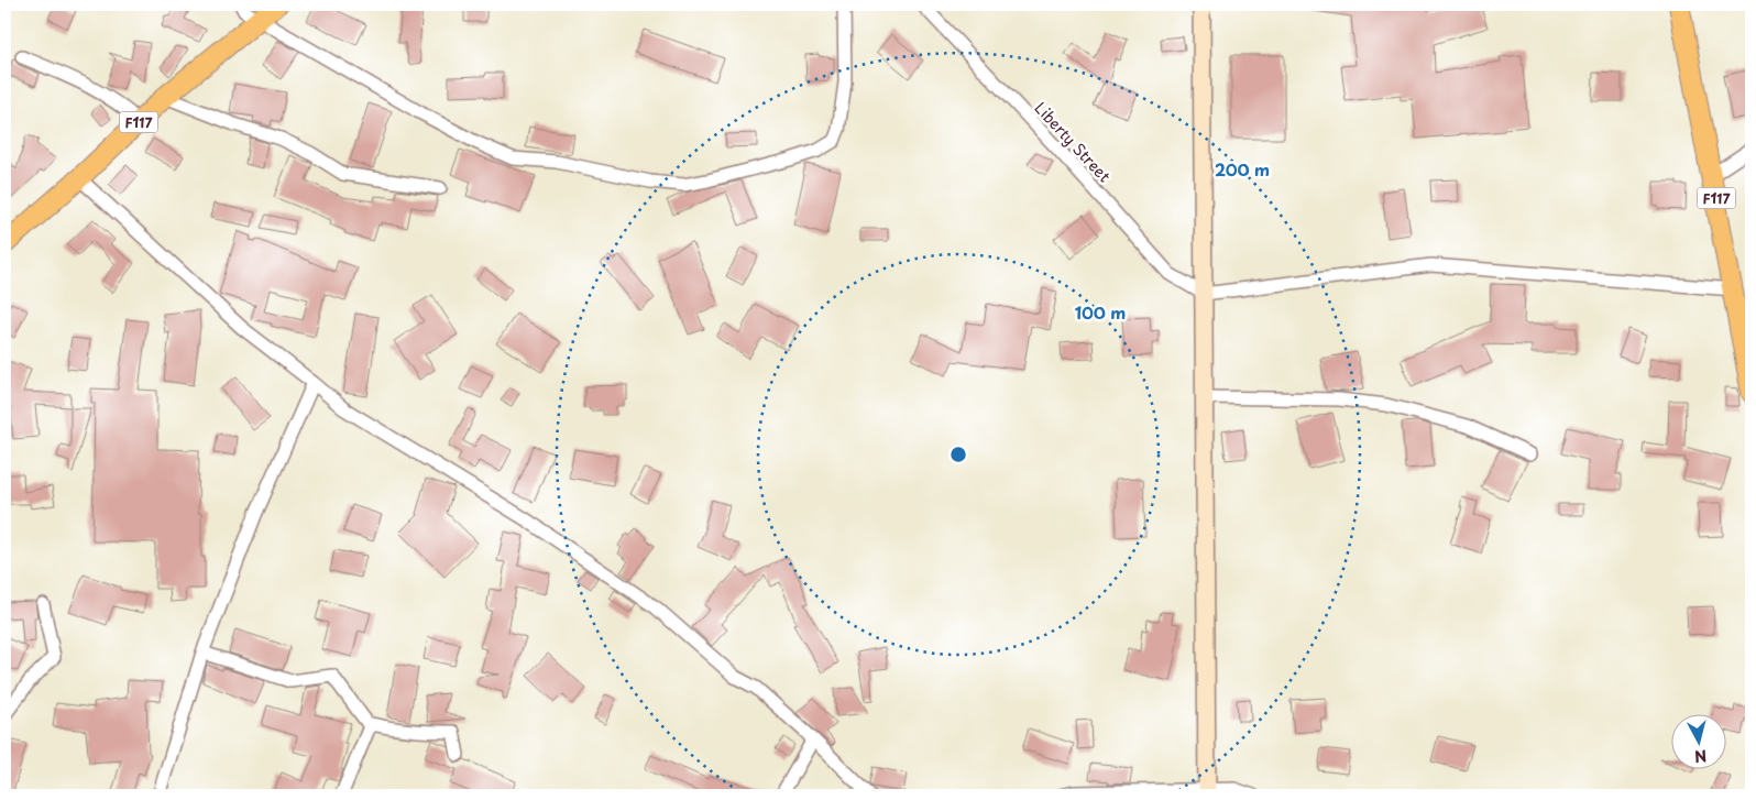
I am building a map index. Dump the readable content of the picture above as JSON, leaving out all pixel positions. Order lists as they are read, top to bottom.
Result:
{
  "streets": {
    "main road": ["F117"],
    "street": ["Liberty Street"]
  },
  "north": "bottom",
  "rings": ["200 m", "100 m"]
}
